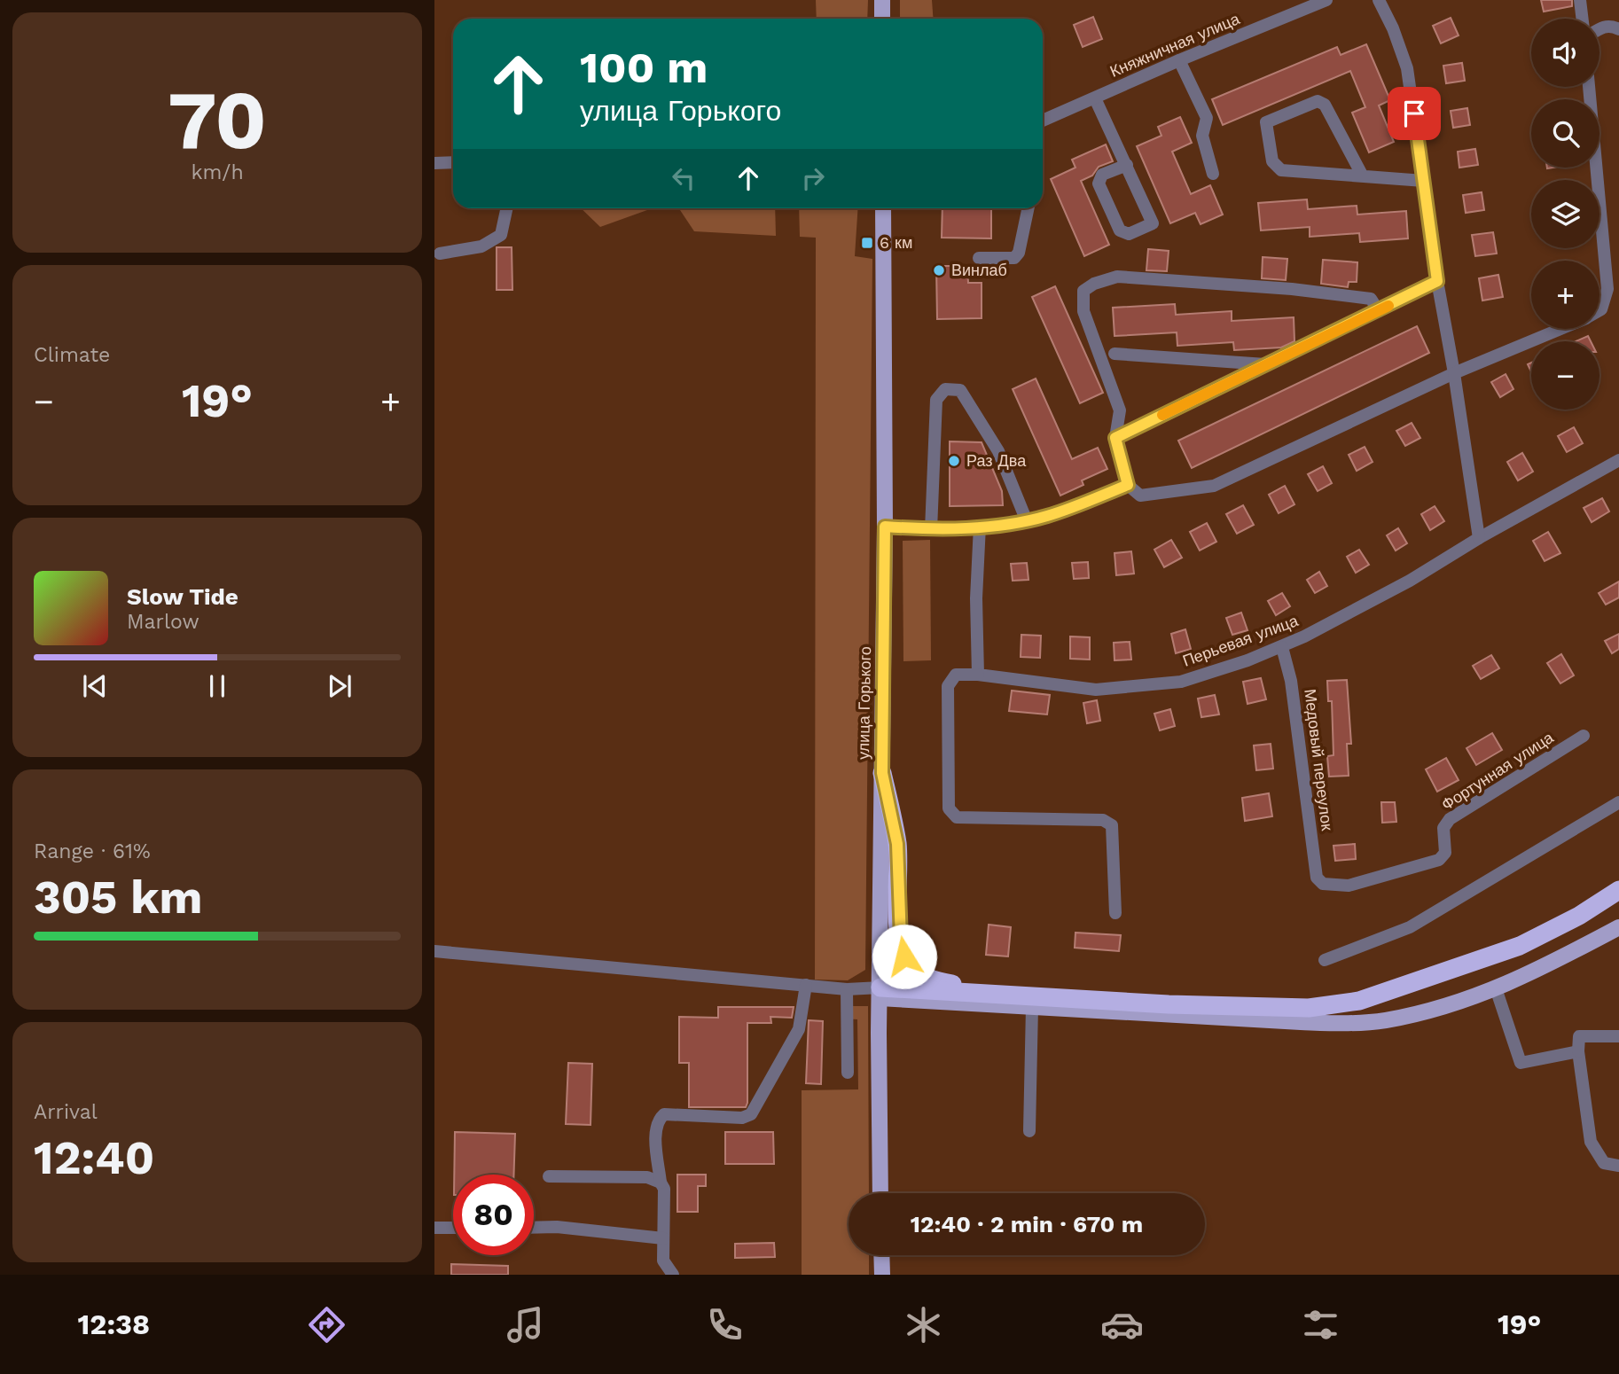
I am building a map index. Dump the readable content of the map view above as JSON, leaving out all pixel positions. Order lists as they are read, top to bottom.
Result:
{
  "streets": {
    "main road": ["улица Горького"],
    "street": [
      "Княжничная улица",
      "Перьевая улица",
      "Медовый переулок",
      "Фортунная улица"
    ]
  },
  "crossings": [
    ["Перьевая улица", "Медовый переулок"],
    ["Медовый переулок", "Фортунная улица"]
  ],
  "places": {
    "transit": ["6 км"],
    "other": ["Винлаб", "Раз Два"]
  },
  "page": {
    "tile": [
      ["70", "km/h"],
      "Climate",
      ["Range · 61%", "305 km"],
      ["Arrival", "12:40"]
    ],
    "map_buttons": ["+", "−"],
    "turn": ["100 m", "улица Горького"],
    "heat": ["−", "19°", "+"],
    "song": ["Slow Tide", "Marlow"],
    "limit": "80",
    "trip": "12:40 · 2 min · 670 m",
    "tabs": ["12:38", "19°"]
  }
}
